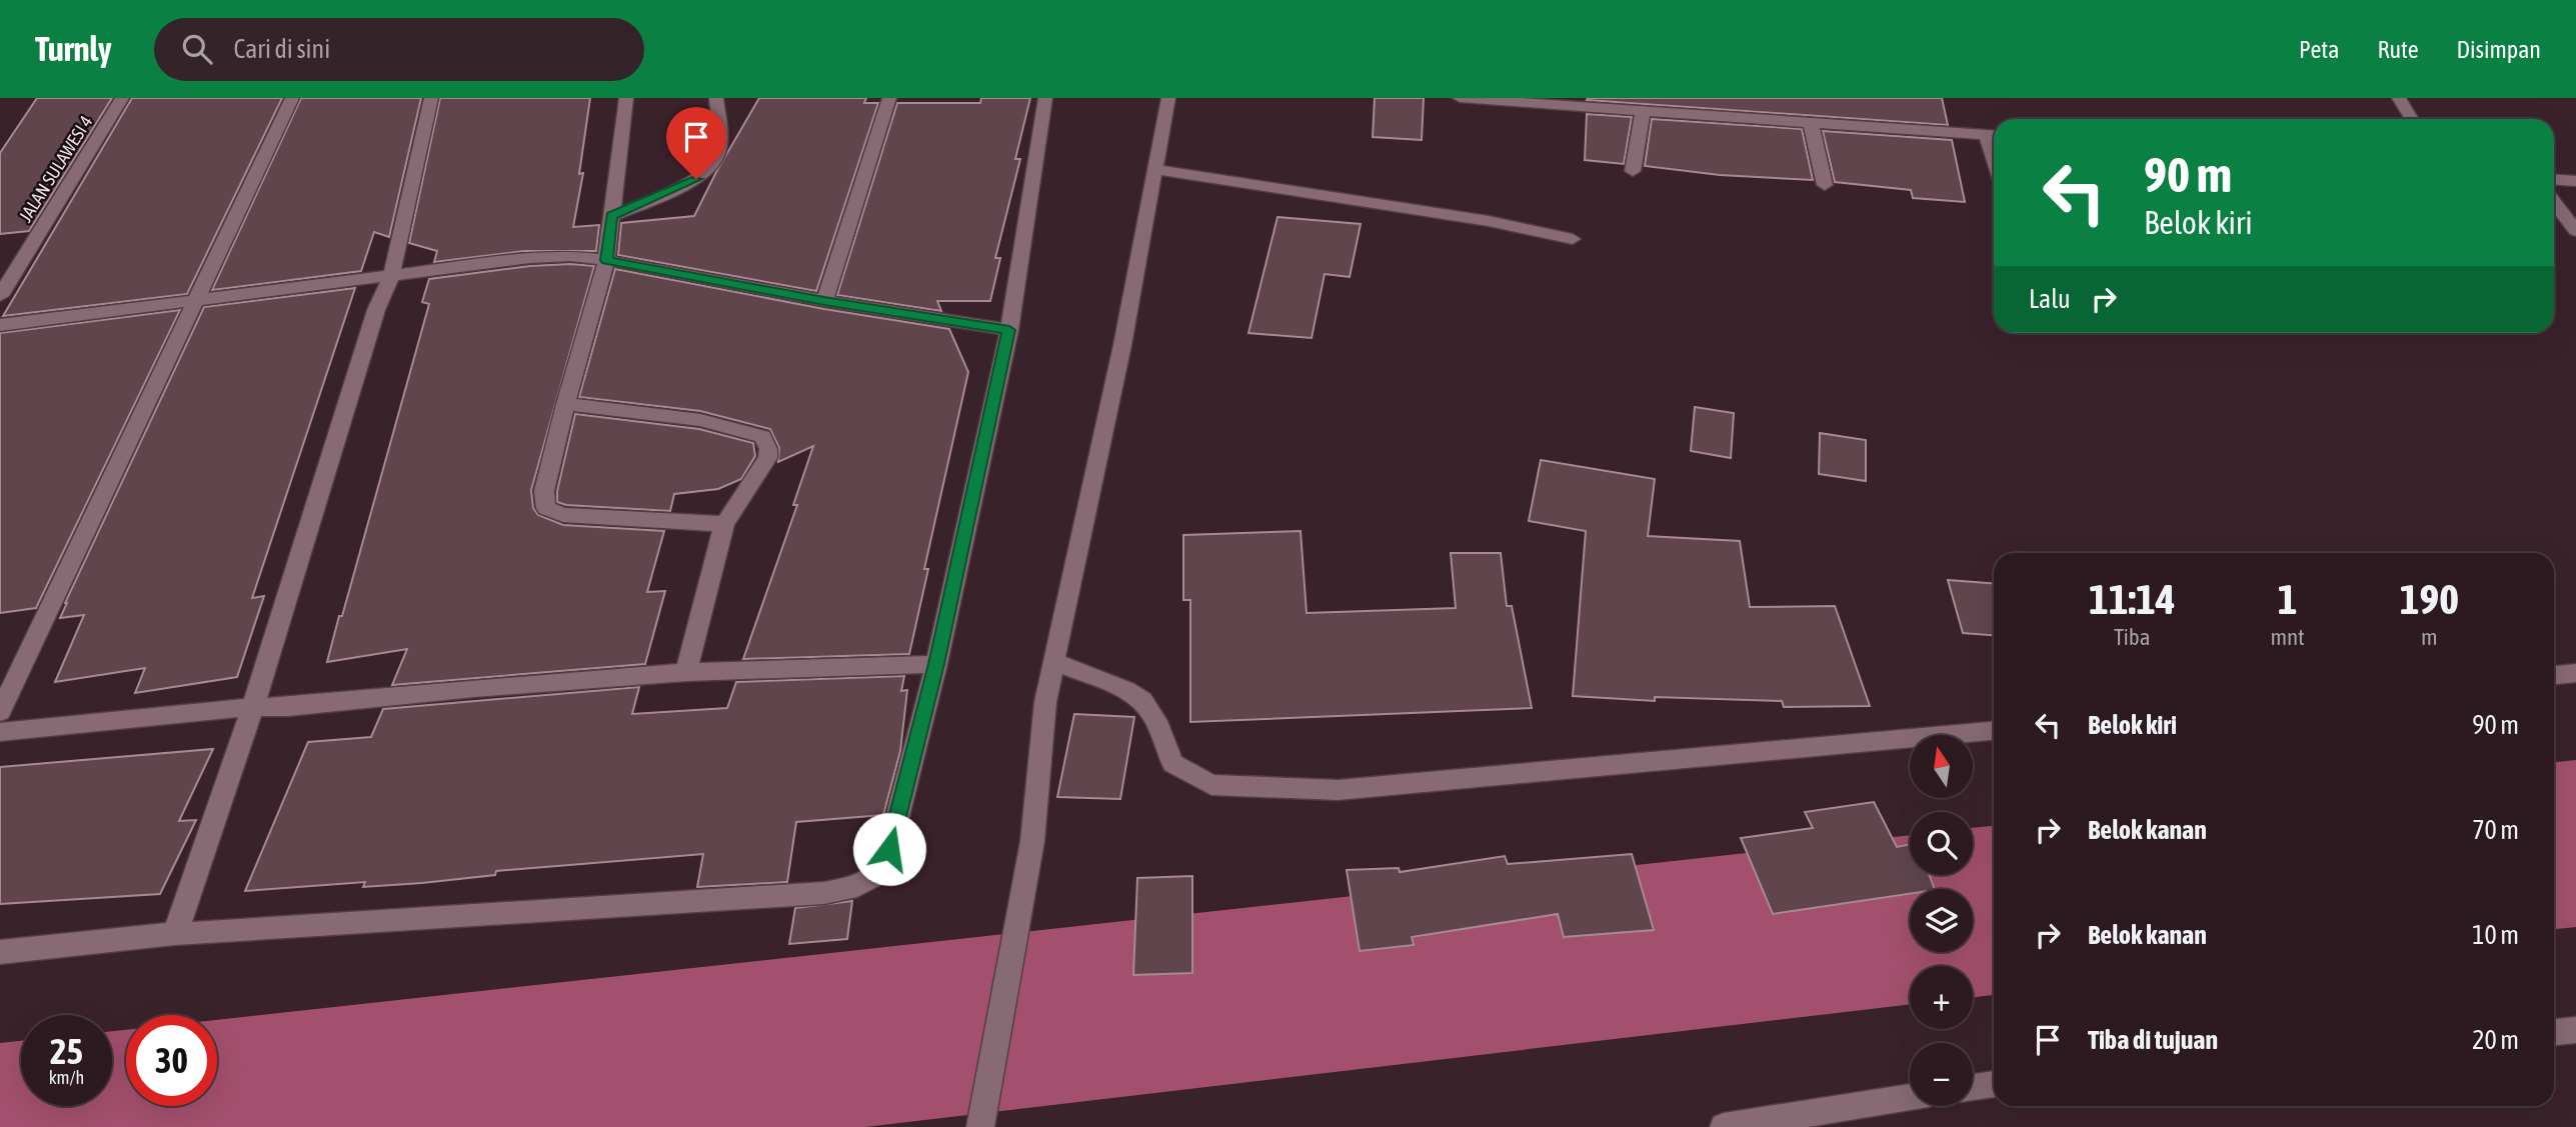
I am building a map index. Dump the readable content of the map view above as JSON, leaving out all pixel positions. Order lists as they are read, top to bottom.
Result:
{
  "streets": {
    "street": ["JALAN SULAWESI 4"]
  },
  "north": "top",
  "page": {
    "header": "Turnly",
    "search": "Cari di sini",
    "nav": ["Peta", "Rute", "Disimpan"],
    "turn": ["90 m", "Belok kiri"],
    "then": "Lalu",
    "eta": [
      "11:14",
      "Tiba",
      "1",
      "mnt",
      "190",
      "m"
    ],
    "list": [
      {
        "name": "Belok kiri",
        "value": "90 m"
      },
      {
        "name": "Belok kanan",
        "value": "70 m"
      },
      {
        "name": "Belok kanan",
        "value": "10 m"
      },
      {
        "name": "Tiba di tujuan",
        "value": "20 m"
      }
    ],
    "map_buttons": ["+", "−"],
    "speed": "25 km/h",
    "limit": "30"
  }
}
